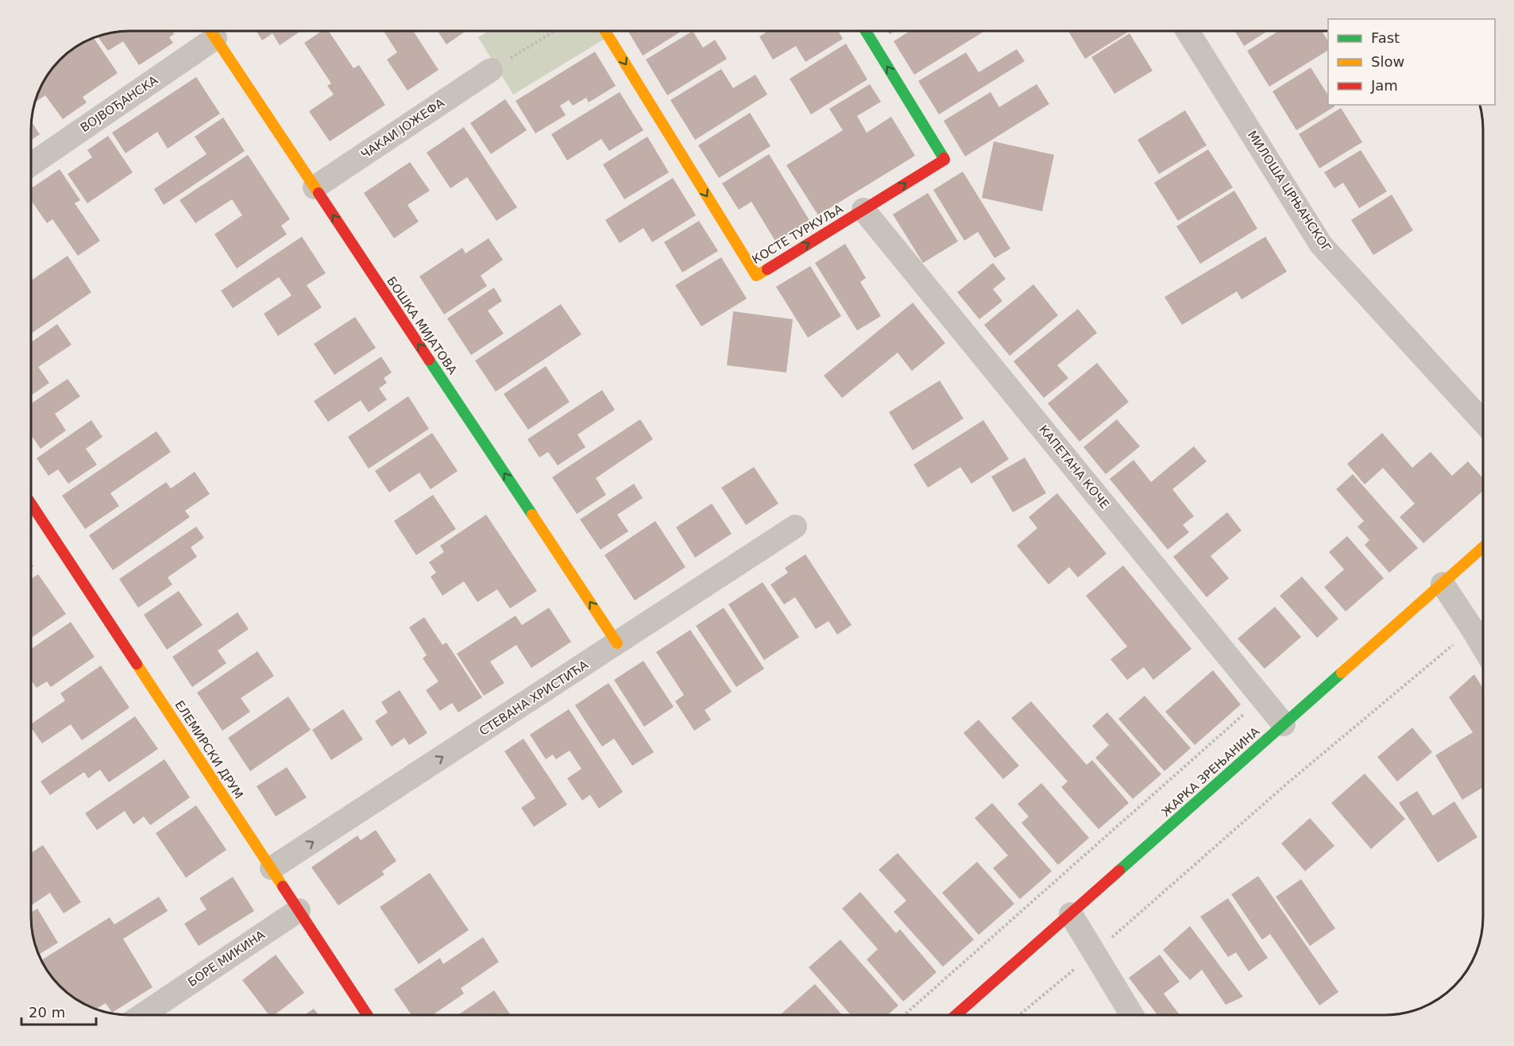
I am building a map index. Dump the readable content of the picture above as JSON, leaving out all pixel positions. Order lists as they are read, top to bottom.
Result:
{
  "streets": {
    "street": [
      "ВОЈВОЂАНСКА",
      "ЧАКАИ ЈОЖЕФА",
      "МИЛОША ЦРЊАНСКОГ",
      "КОСТЕ ТУРКУЉА",
      "БОШКА МИЈАТОВА",
      "КАПЕТАНА КОЧЕ",
      "СТЕВАНА ХРИСТИЋА",
      "ЕЛЕМИРСКИ ДРУМ",
      "ЖАРКА ЗРЕЊАНИНА",
      "БОРЕ МИКИНА"
    ]
  },
  "crossings": [
    ["ЧАКАИ ЈОЖЕФА", "БОШКА МИЈАТОВА"],
    ["КОСТЕ ТУРКУЉА", "КАПЕТАНА КОЧЕ"],
    ["БОШКА МИЈАТОВА", "СТЕВАНА ХРИСТИЋА"],
    ["КАПЕТАНА КОЧЕ", "ЖАРКА ЗРЕЊАНИНА"],
    ["СТЕВАНА ХРИСТИЋА", "ЕЛЕМИРСКИ ДРУМ"],
    ["ЕЛЕМИРСКИ ДРУМ", "БОРЕ МИКИНА"]
  ],
  "one_way": ["БОШКА МИЈАТОВА", "СТЕВАНА ХРИСТИЋА"],
  "legend": ["Fast", "Slow", "Jam"],
  "scale_bar": "20 m"
}
